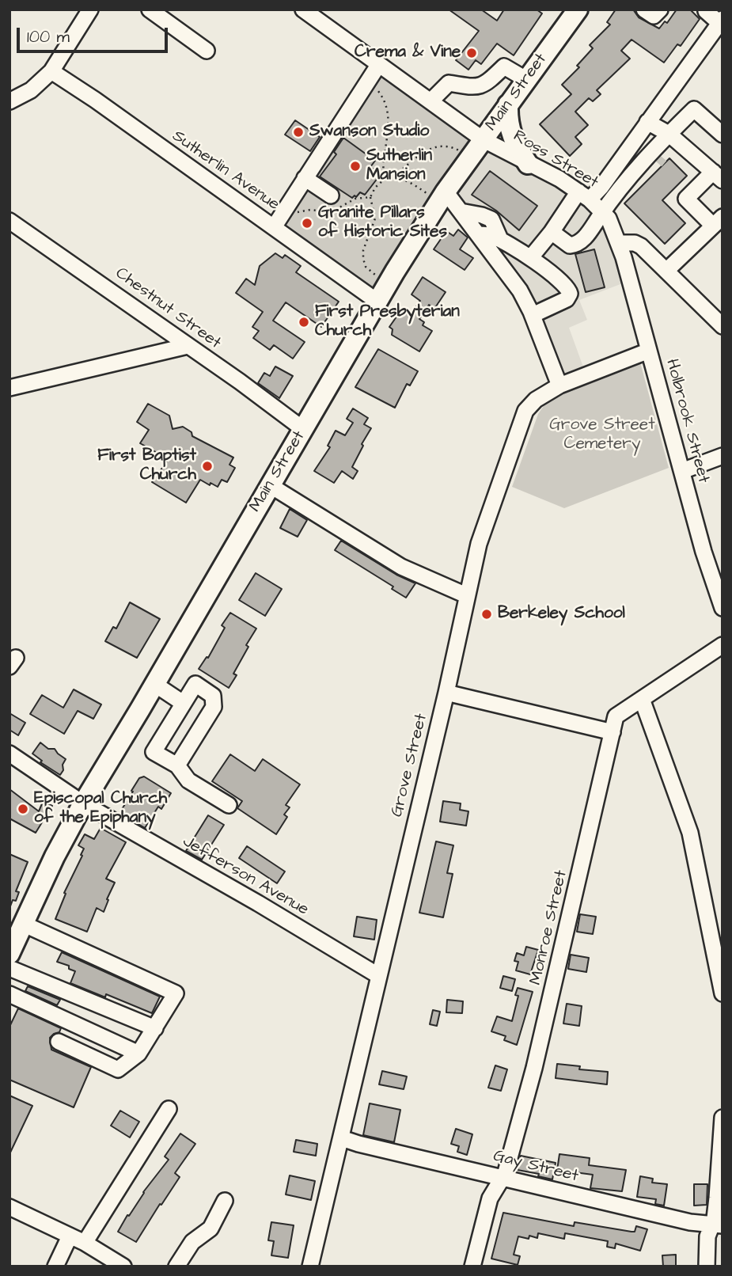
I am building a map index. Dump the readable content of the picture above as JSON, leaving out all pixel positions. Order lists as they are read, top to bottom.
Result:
{
  "streets": {
    "main road": ["Main Street"],
    "street": [
      "Ross Street",
      "Sutherlin Avenue",
      "Chestnut Street",
      "Holbrook Street",
      "Grove Street",
      "Jefferson Avenue",
      "Monroe Street",
      "Gay Street"
    ]
  },
  "crossings": [
    ["Main Street", "Ross Street"],
    ["Main Street", "Sutherlin Avenue"],
    ["Main Street", "Chestnut Street"],
    ["Main Street", "Jefferson Avenue"],
    ["Ross Street", "Holbrook Street"],
    ["Holbrook Street", "Grove Street"],
    ["Grove Street", "Jefferson Avenue"],
    ["Grove Street", "Gay Street"],
    ["Monroe Street", "Gay Street"]
  ],
  "parks": ["Grove Street Cemetery"],
  "places": [
    "Crema & Vine",
    "Swanson Studio",
    "Sutherlin Mansion",
    "Granite Pillars of Historic Sites",
    "First Presbyterian Church",
    "First Baptist Church",
    "Berkeley School",
    "Episcopal Church of the Epiphany"
  ],
  "scale_bar": "100 m"
}
